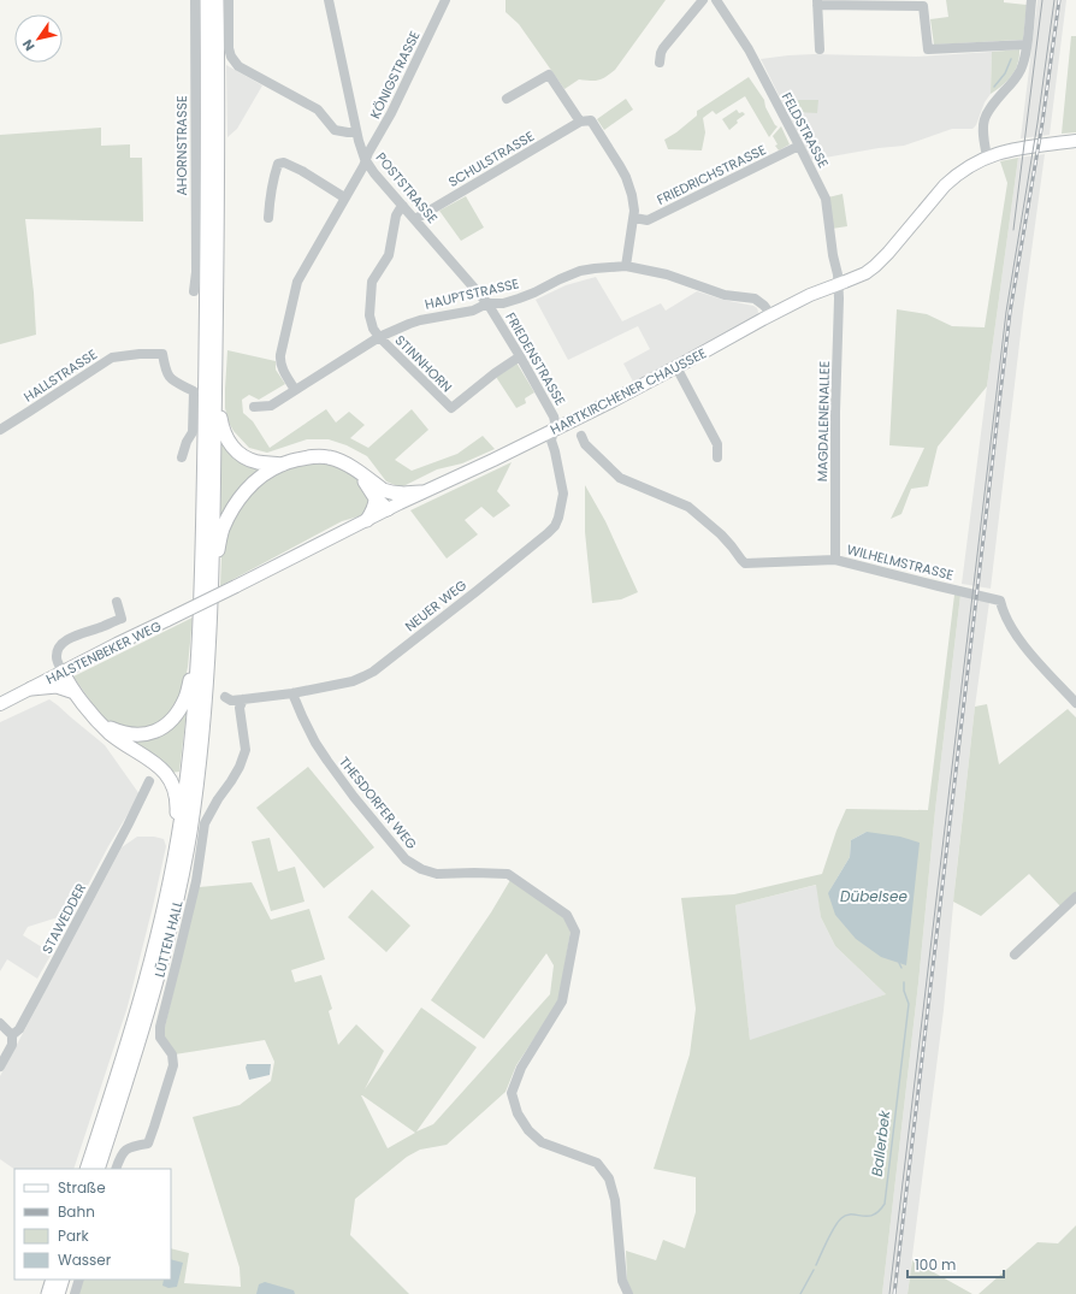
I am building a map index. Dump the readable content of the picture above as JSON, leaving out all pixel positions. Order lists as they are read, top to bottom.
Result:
{
  "streets": {
    "main road": ["HARTKIRCHENER CHAUSSEE", "HALSTENBEKER WEG"],
    "street": [
      "KÖNIGSTRASSE",
      "FELDSTRASSE",
      "AHORNSTRASSE",
      "SCHULSTRASSE",
      "FRIEDRICHSTRASSE",
      "POSTSTRASSE",
      "HAUPTSTRASSE",
      "FRIEDENSTRASSE",
      "STINNHORN",
      "HALLSTRASSE",
      "MAGDALENENALLEE",
      "WILHELMSTRASSE",
      "NEUER WEG",
      "THESDORFER WEG",
      "STAWEDDER",
      "LÜTTEN HALL"
    ]
  },
  "crossings": [
    ["KÖNIGSTRASSE", "POSTSTRASSE"],
    ["KÖNIGSTRASSE", "HAUPTSTRASSE"],
    ["FELDSTRASSE", "FRIEDRICHSTRASSE"],
    ["FELDSTRASSE", "HARTKIRCHENER CHAUSSEE"],
    ["FELDSTRASSE", "MAGDALENENALLEE"],
    ["SCHULSTRASSE", "POSTSTRASSE"],
    ["POSTSTRASSE", "HAUPTSTRASSE"],
    ["POSTSTRASSE", "FRIEDENSTRASSE"],
    ["HAUPTSTRASSE", "FRIEDENSTRASSE"],
    ["HAUPTSTRASSE", "STINNHORN"],
    ["HAUPTSTRASSE", "HARTKIRCHENER CHAUSSEE"],
    ["FRIEDENSTRASSE", "STINNHORN"],
    ["FRIEDENSTRASSE", "HARTKIRCHENER CHAUSSEE"],
    ["FRIEDENSTRASSE", "NEUER WEG"],
    ["HARTKIRCHENER CHAUSSEE", "MAGDALENENALLEE"],
    ["HARTKIRCHENER CHAUSSEE", "NEUER WEG"],
    ["HARTKIRCHENER CHAUSSEE", "HALSTENBEKER WEG"],
    ["MAGDALENENALLEE", "WILHELMSTRASSE"],
    ["NEUER WEG", "THESDORFER WEG"],
    ["NEUER WEG", "LÜTTEN HALL"]
  ],
  "water": ["Dübelsee", "Ballerbek"],
  "legend": [
    "Straße",
    "Bahn",
    "Park",
    "Wasser"
  ],
  "scale_bar": "100 m",
  "north": "bottom left"
}
